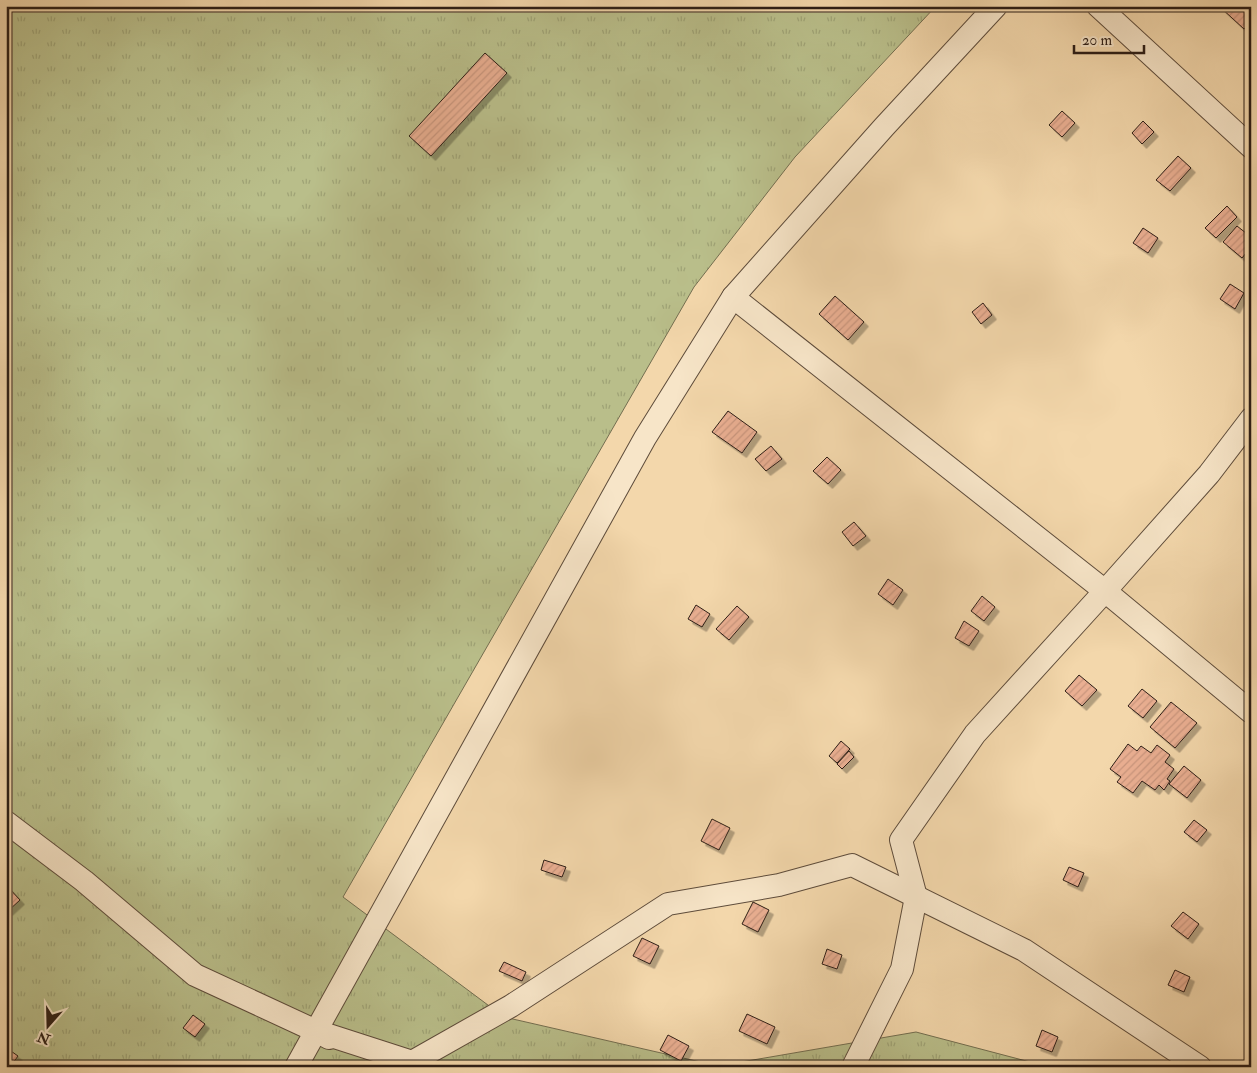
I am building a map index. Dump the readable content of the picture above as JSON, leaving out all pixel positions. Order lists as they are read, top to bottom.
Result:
{
  "scale_bar": "20 m",
  "north": "bottom"
}
